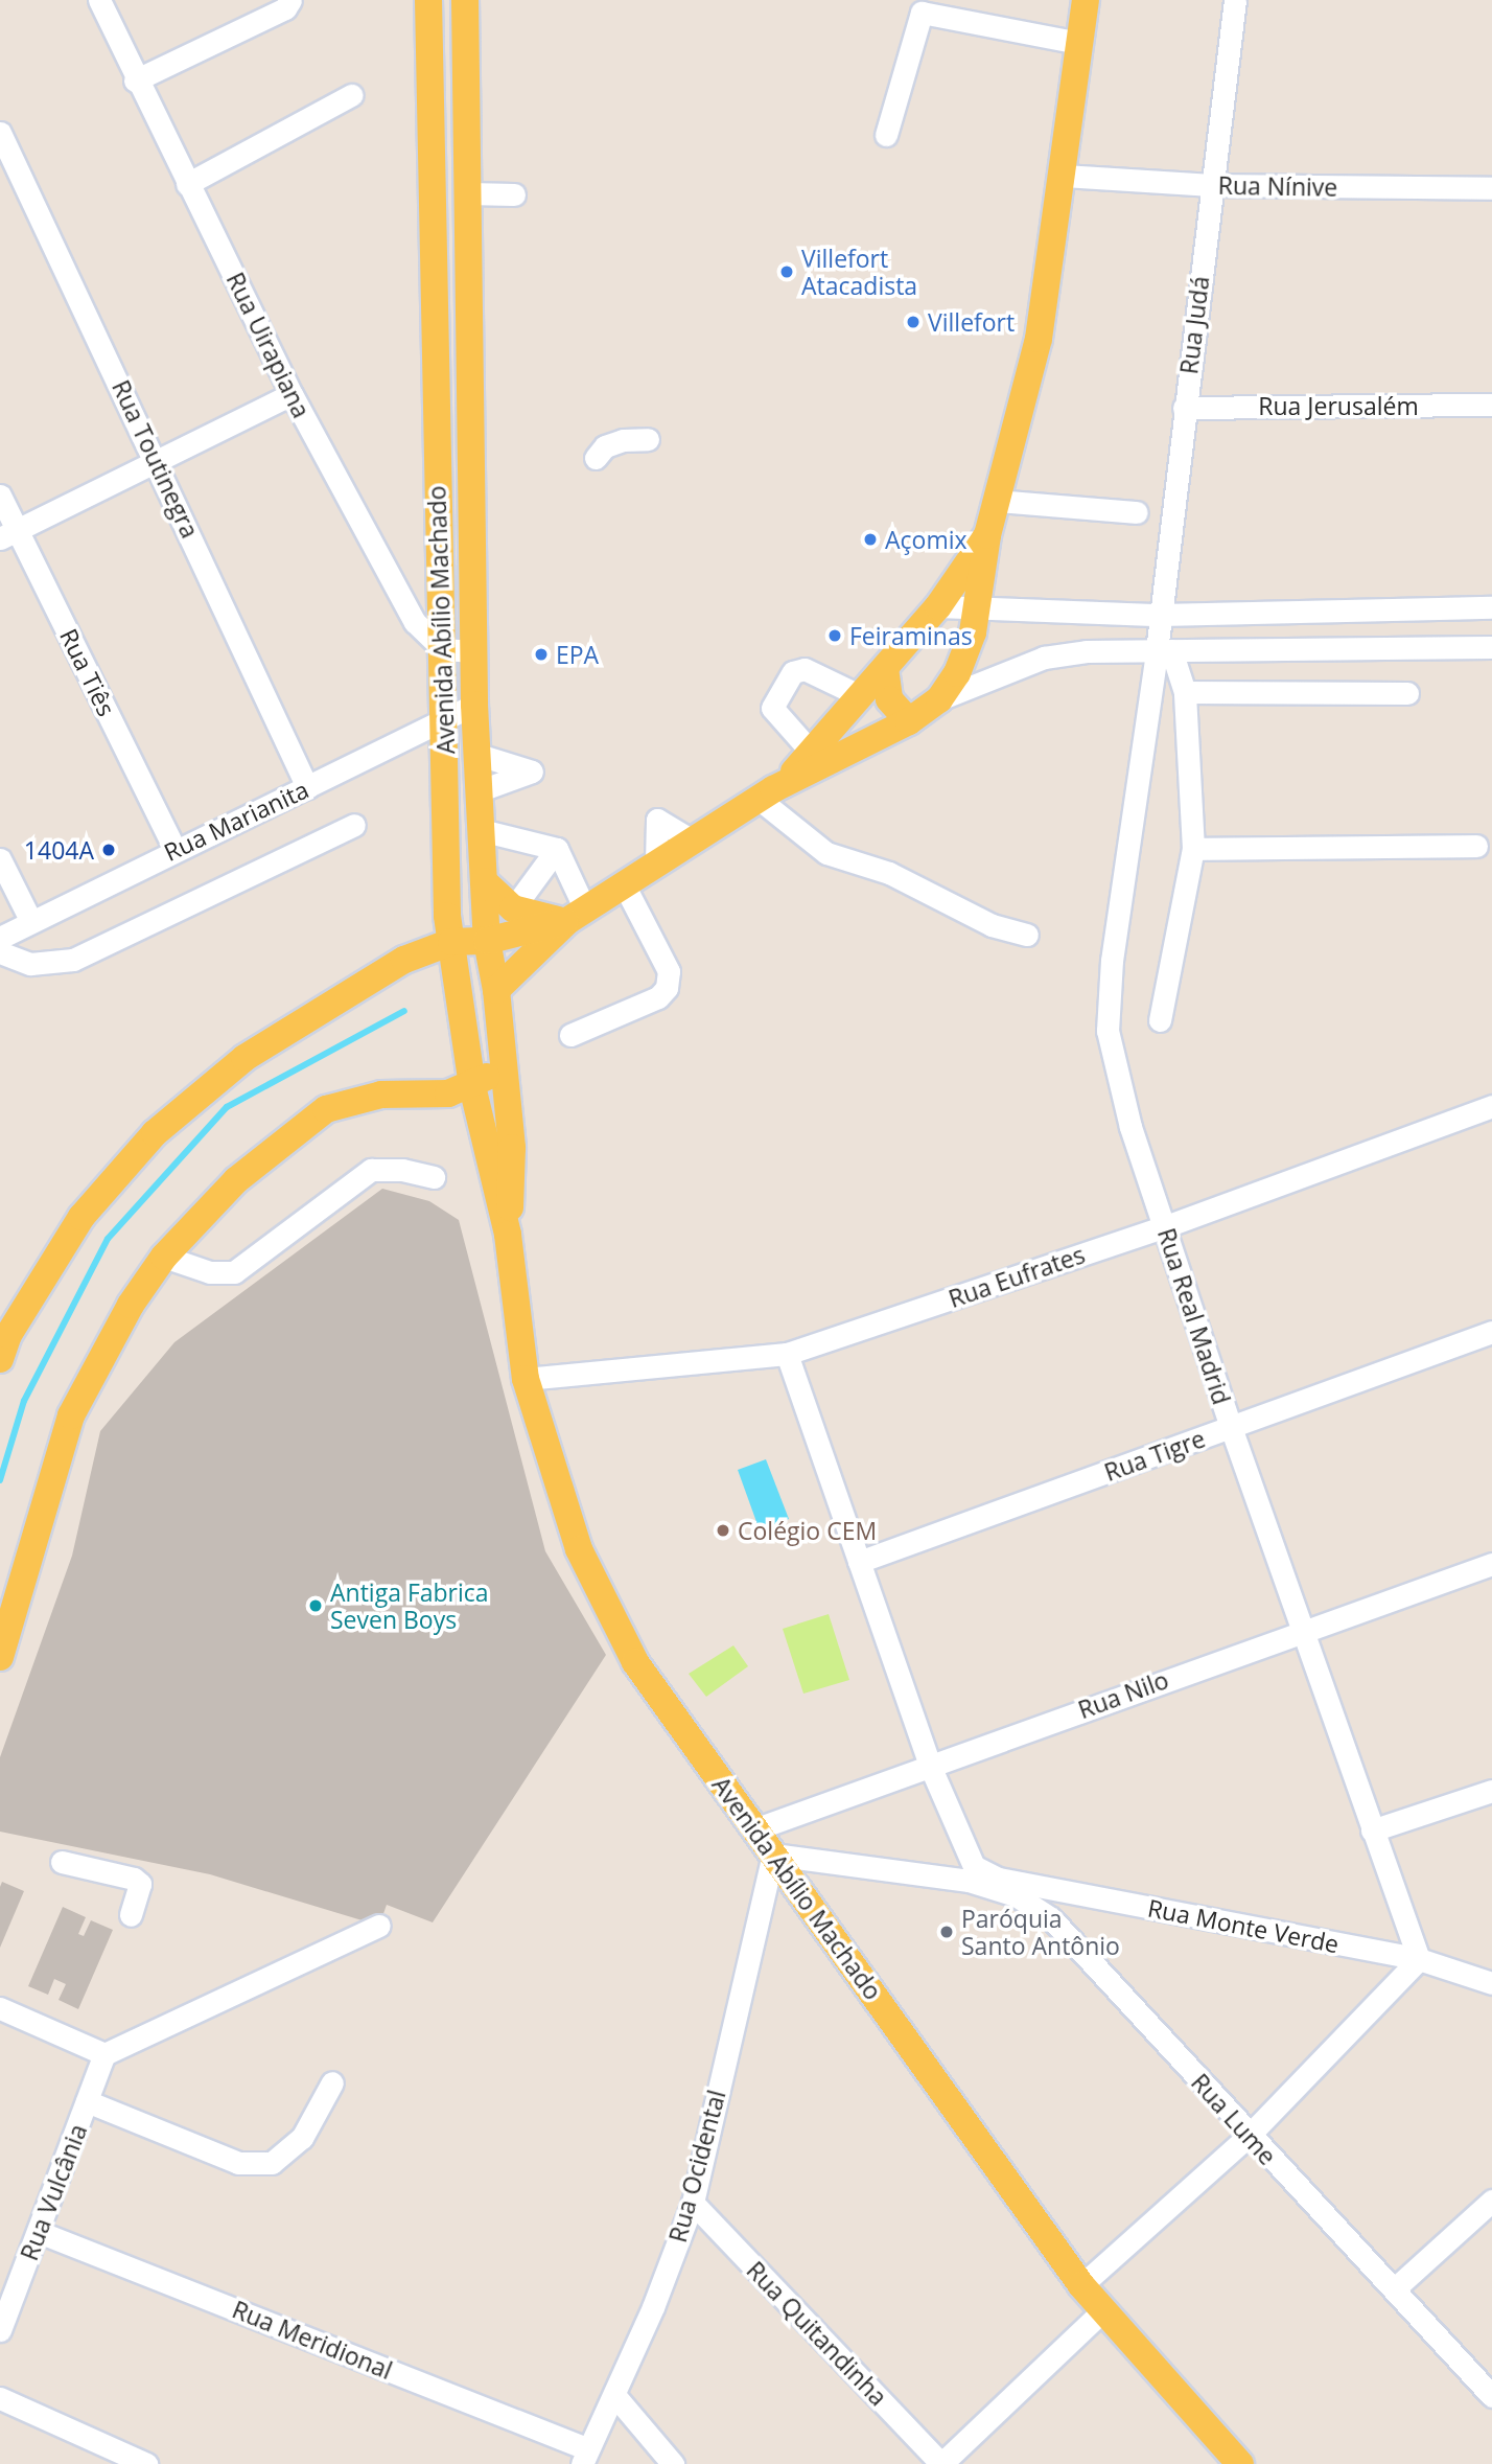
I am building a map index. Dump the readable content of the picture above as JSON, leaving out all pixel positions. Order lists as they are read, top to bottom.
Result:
{
  "streets": {
    "main road": ["Avenida Abílio Machado"],
    "street": [
      "Rua Nínive",
      "Rua Judá",
      "Rua Uirapiana",
      "Rua Jerusalém",
      "Rua Toutinegra",
      "Rua Tiês",
      "Rua Marianita",
      "Rua Eufrates",
      "Rua Real Madrid",
      "Rua Tigre",
      "Rua Nilo",
      "Rua Monte Verde",
      "Rua Lume",
      "Rua Ocidental",
      "Rua Vulcânia",
      "Rua Quitandinha",
      "Rua Meridional"
    ]
  },
  "crossings": [
    ["Rua Nínive", "Rua Judá"],
    ["Rua Judá", "Rua Jerusalém"],
    ["Rua Judá", "Rua Real Madrid"],
    ["Rua Uirapiana", "Avenida Abílio Machado"],
    ["Rua Toutinegra", "Rua Marianita"],
    ["Avenida Abílio Machado", "Rua Marianita"],
    ["Avenida Abílio Machado", "Rua Eufrates"],
    ["Avenida Abílio Machado", "Rua Nilo"],
    ["Avenida Abílio Machado", "Rua Lume"],
    ["Avenida Abílio Machado", "Rua Ocidental"],
    ["Rua Tiês", "Rua Marianita"],
    ["Rua Eufrates", "Rua Real Madrid"],
    ["Rua Eufrates", "Rua Monte Verde"],
    ["Rua Real Madrid", "Rua Tigre"],
    ["Rua Real Madrid", "Rua Nilo"],
    ["Rua Real Madrid", "Rua Monte Verde"],
    ["Rua Tigre", "Rua Monte Verde"],
    ["Rua Nilo", "Rua Monte Verde"],
    ["Rua Lume", "Rua Ocidental"],
    ["Rua Ocidental", "Rua Quitandinha"],
    ["Rua Ocidental", "Rua Meridional"],
    ["Rua Vulcânia", "Rua Meridional"]
  ],
  "places": [
    "Villefort Atacadista",
    "Villefort",
    "Açomix",
    "Feiraminas",
    "EPA",
    "1404A",
    "Colégio CEM",
    "Antiga Fabrica Seven Boys",
    "Paróquia Santo Antônio"
  ]
}
